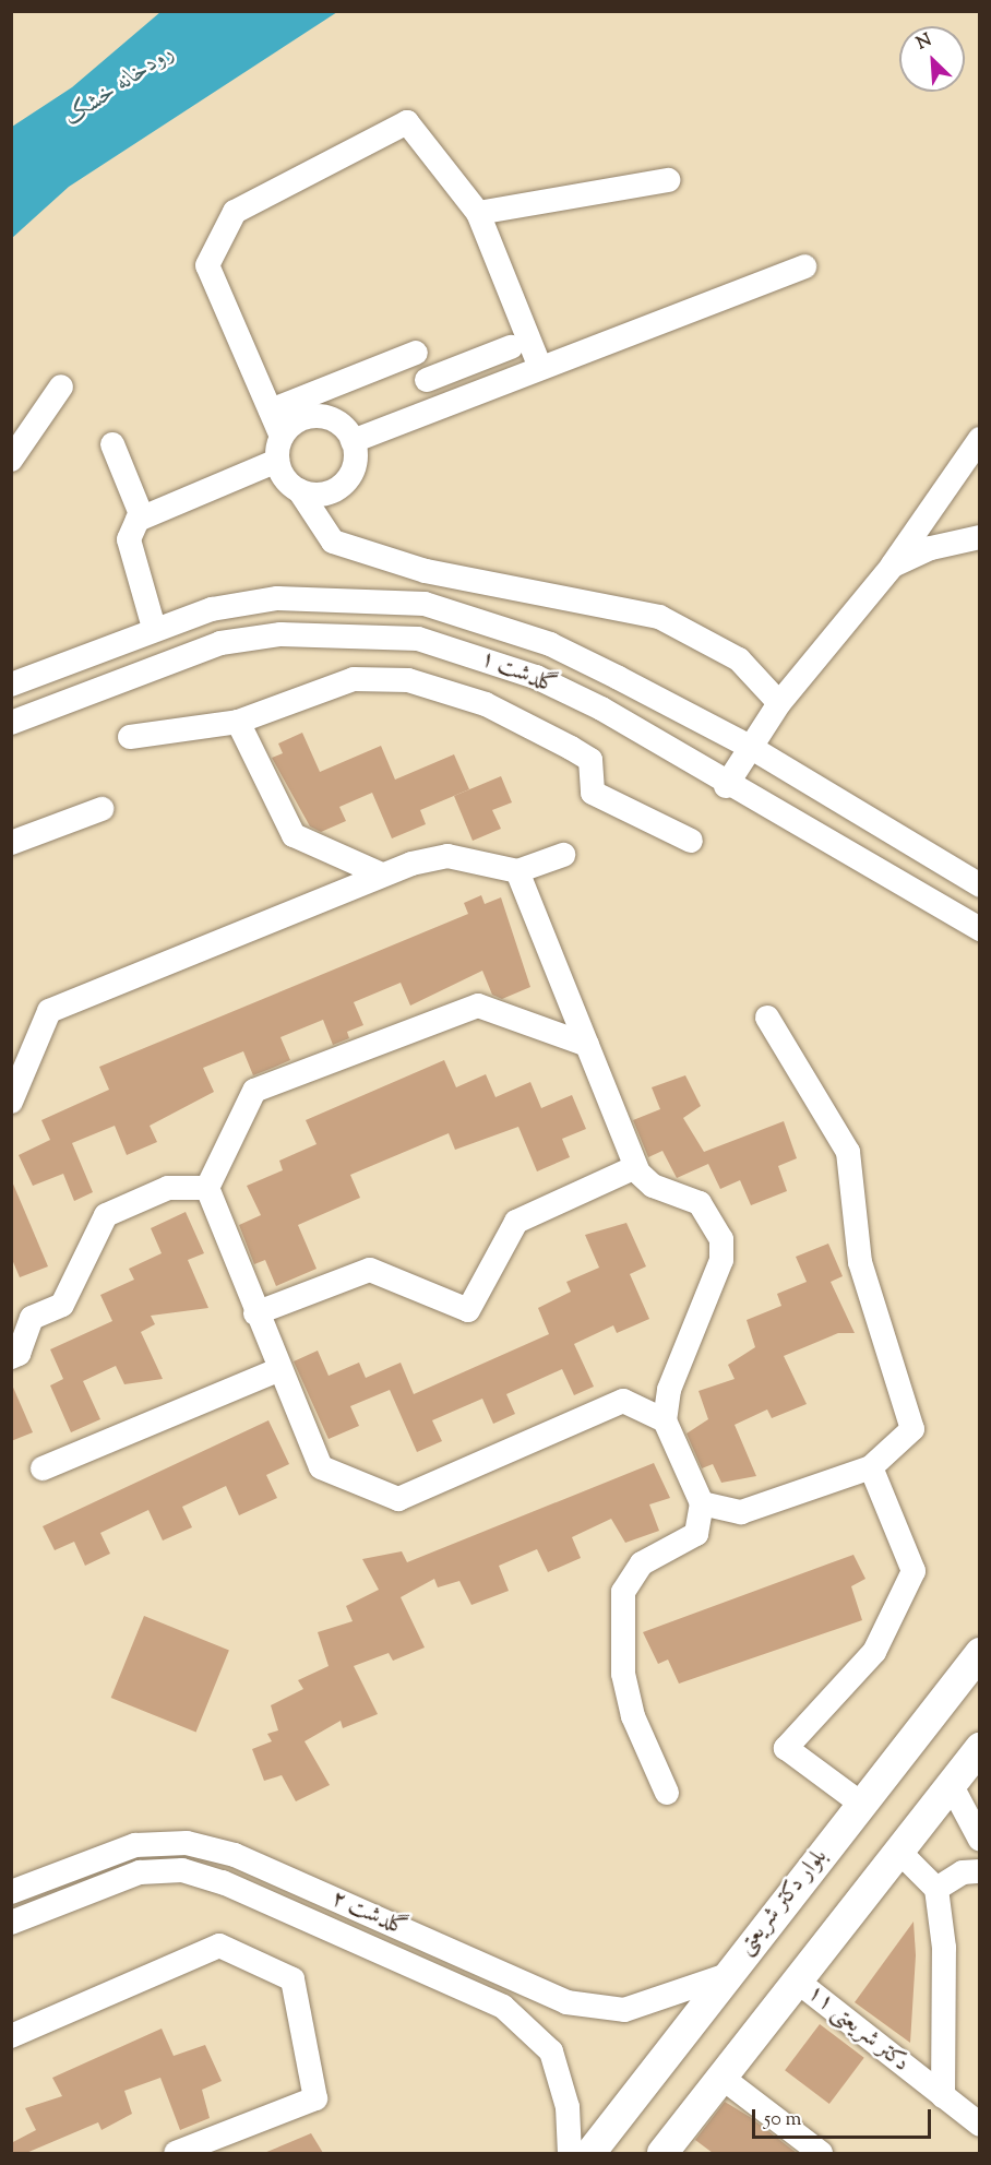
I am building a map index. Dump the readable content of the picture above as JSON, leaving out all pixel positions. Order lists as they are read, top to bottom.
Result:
{
  "streets": {
    "main road": ["بلوار دکتر شریعتی"],
    "street": ["گلدشت ۱", "گلدشت ۲", "۱۱ دکتر شریعتی"]
  },
  "crossings": [
    ["بلوار دکتر شریعتی", "گلدشت ۲"]
  ],
  "water": ["رودخانه خشک"],
  "scale_bar": "50 m",
  "north": "top left"
}
